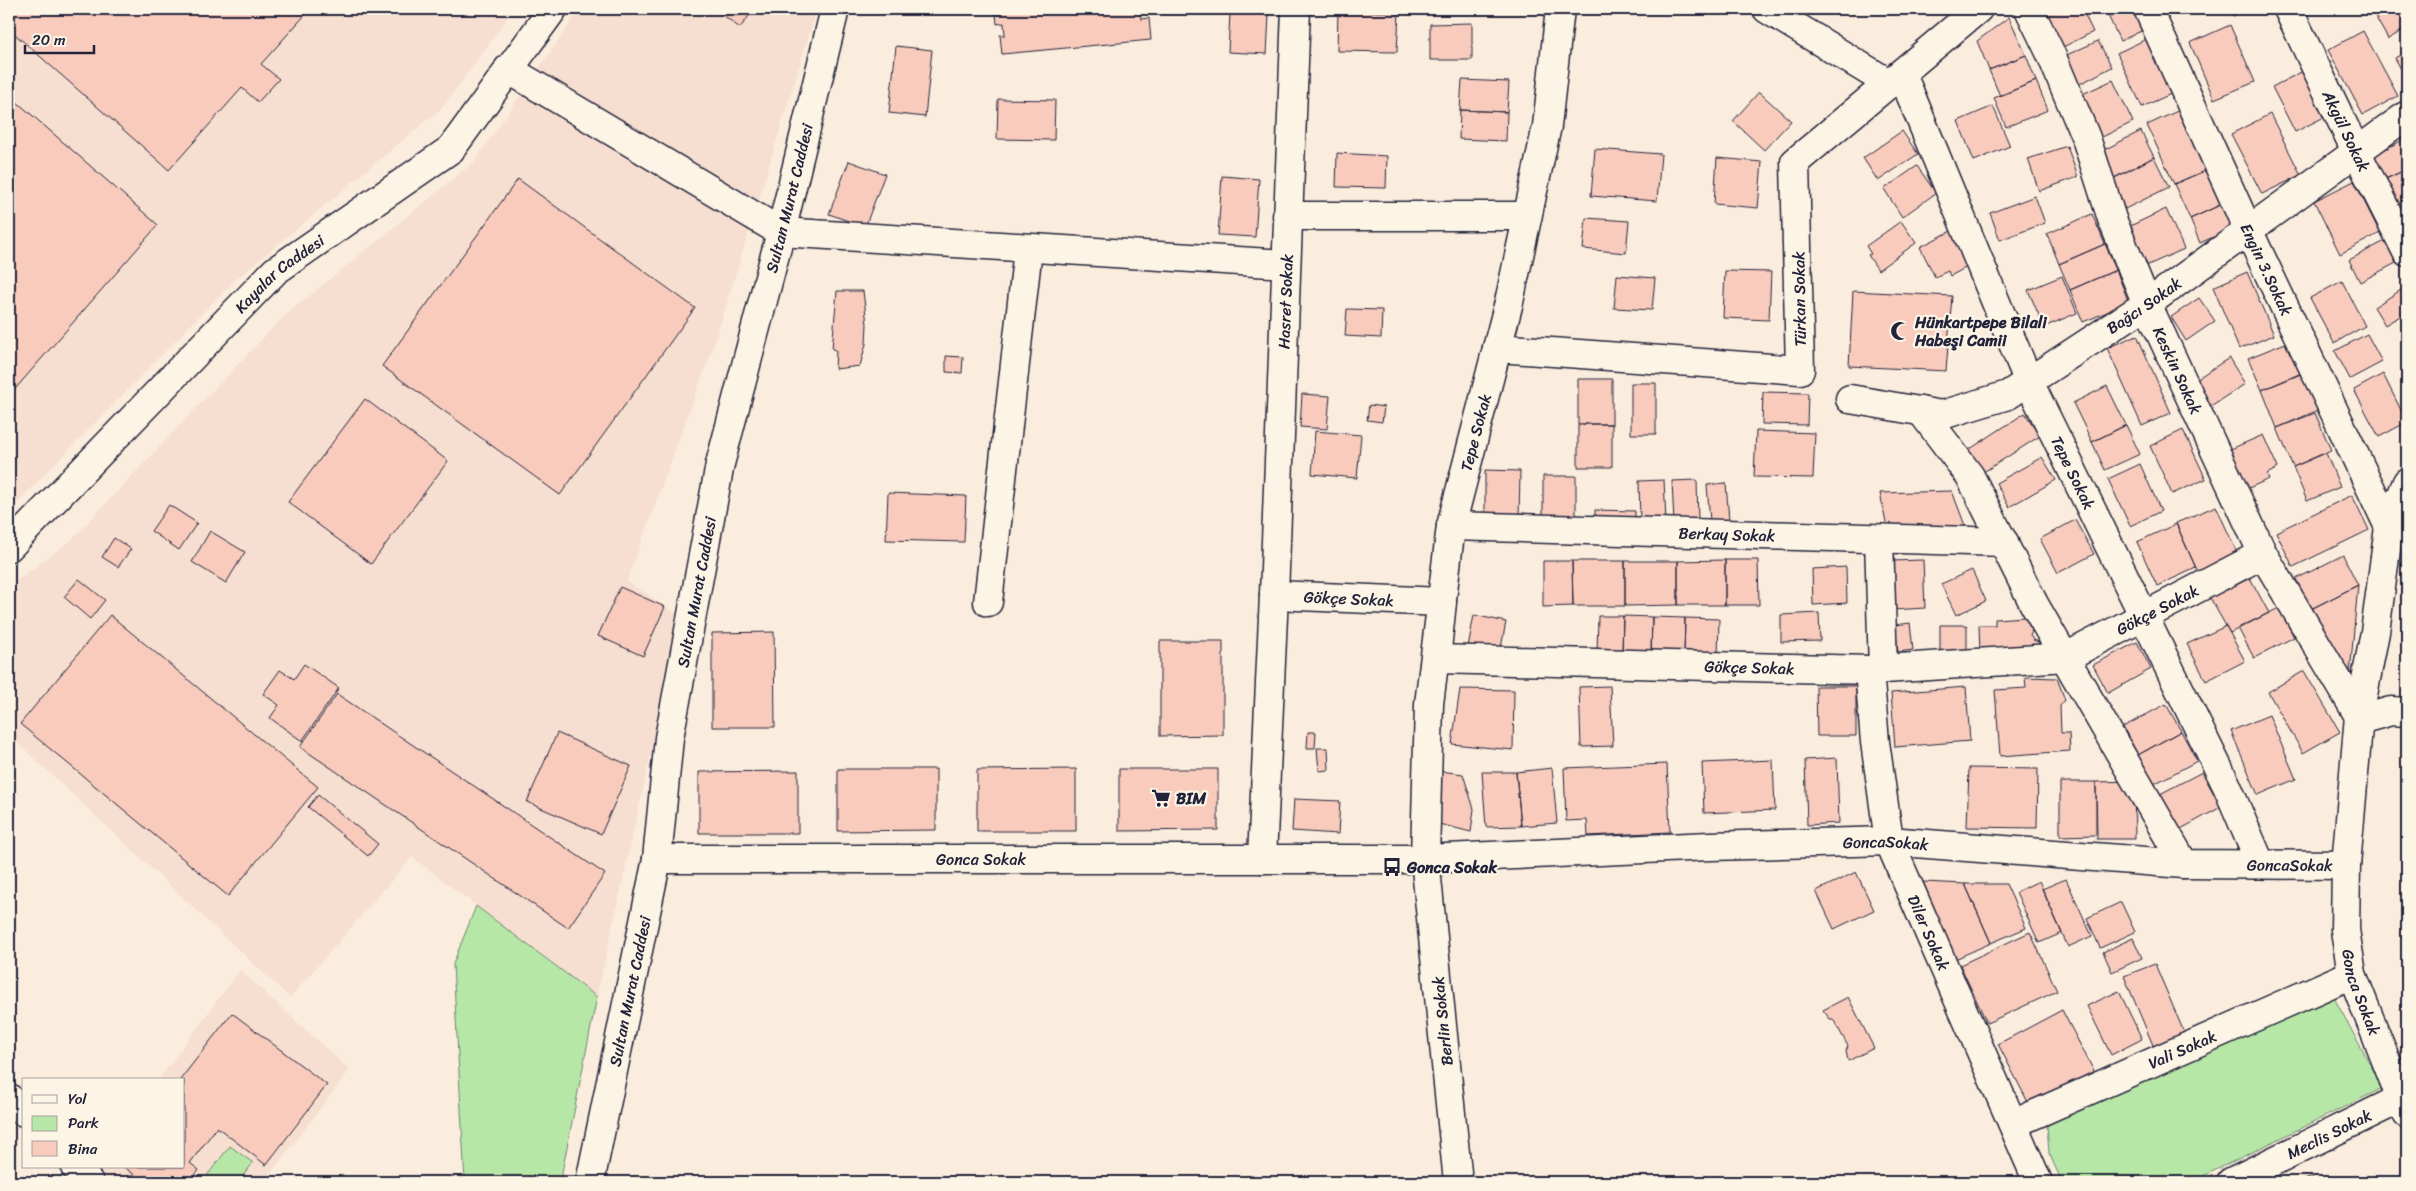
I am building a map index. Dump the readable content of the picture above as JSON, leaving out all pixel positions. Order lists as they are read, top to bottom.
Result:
{
  "streets": {
    "street": [
      "Akgül Sokak",
      "Sultan Murat Caddesi",
      "Engin 3.Sokak",
      "Kayalar Caddesi",
      "Türkan Sokak",
      "Hasret Sokak",
      "Bağcı Sokak",
      "Keskin Sokak",
      "Tepe Sokak",
      "Berkay Sokak",
      "Gökçe Sokak",
      "GoncaSokak",
      "Gonca Sokak",
      "Diler Sokak",
      "Berlin Sokak",
      "Vali Sokak",
      "Meclis Sokak"
    ]
  },
  "crossings": [
    ["Akgül Sokak", "Bağcı Sokak"],
    ["Sultan Murat Caddesi", "Gonca Sokak"],
    ["Engin 3.Sokak", "Bağcı Sokak"],
    ["Engin 3.Sokak", "Gonca Sokak"],
    ["Türkan Sokak", "Tepe Sokak"],
    ["Hasret Sokak", "Gökçe Sokak"],
    ["Hasret Sokak", "Gonca Sokak"],
    ["Bağcı Sokak", "Keskin Sokak"],
    ["Bağcı Sokak", "Tepe Sokak"],
    ["Keskin Sokak", "Gökçe Sokak"],
    ["Keskin Sokak", "Gonca Sokak"],
    ["Tepe Sokak", "Berkay Sokak"],
    ["Tepe Sokak", "Gökçe Sokak"],
    ["Tepe Sokak", "GoncaSokak"],
    ["Tepe Sokak", "Gonca Sokak"],
    ["Tepe Sokak", "Berlin Sokak"],
    ["Berkay Sokak", "Diler Sokak"],
    ["Gökçe Sokak", "Diler Sokak"],
    ["GoncaSokak", "Gonca Sokak"],
    ["GoncaSokak", "Diler Sokak"],
    ["GoncaSokak", "Berlin Sokak"],
    ["Gonca Sokak", "Berlin Sokak"],
    ["Gonca Sokak", "Vali Sokak"],
    ["Gonca Sokak", "Meclis Sokak"],
    ["Diler Sokak", "Vali Sokak"]
  ],
  "places": {
    "mosque": ["Hünkartpepe Bilali Habeşi Camii"],
    "supermarket": ["BIM"],
    "bus stop": ["Gonca Sokak"]
  },
  "legend": ["Yol", "Park", "Bina"],
  "scale_bar": "20 m"
}
